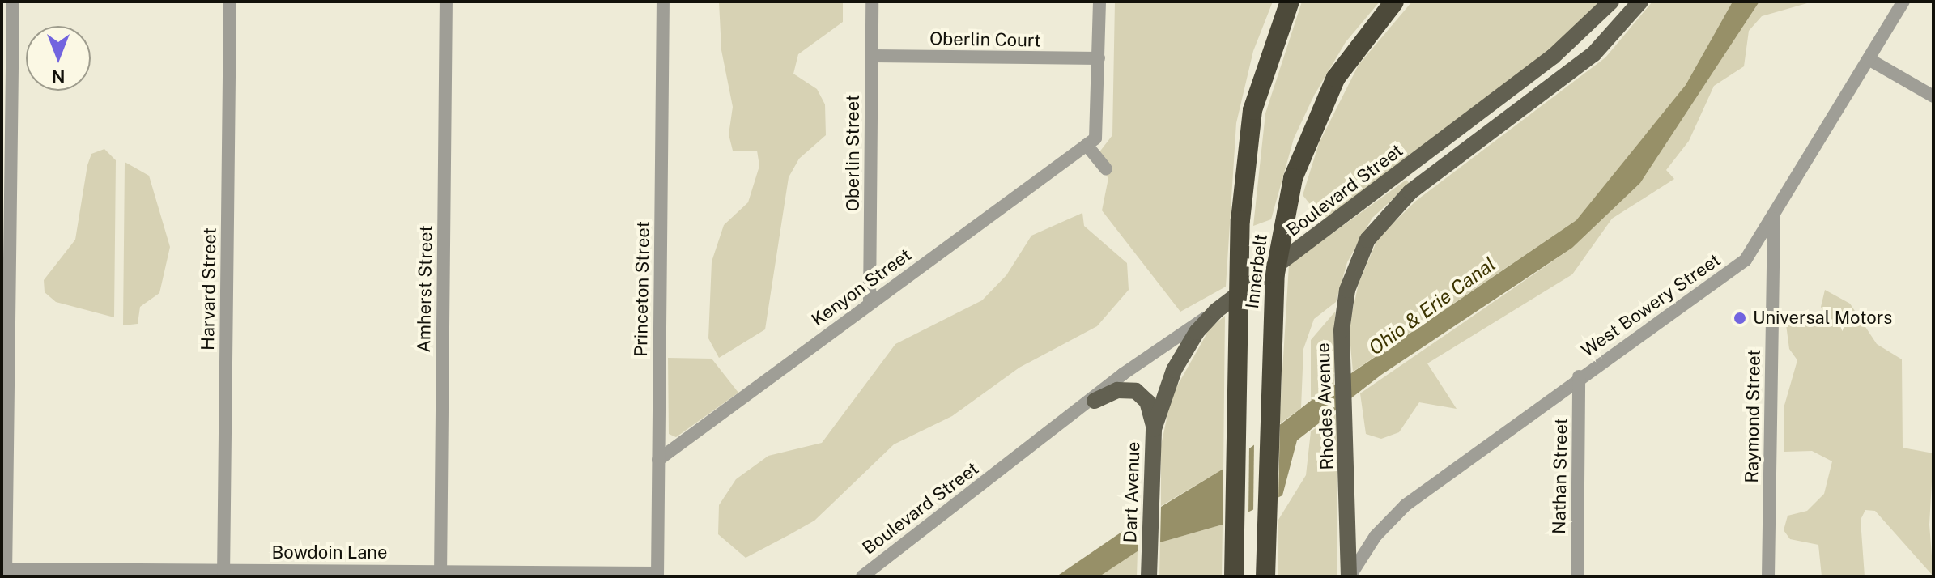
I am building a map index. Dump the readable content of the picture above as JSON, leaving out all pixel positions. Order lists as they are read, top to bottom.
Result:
{
  "streets": {
    "highway": ["Innerbelt"],
    "main road": ["Boulevard Street", "Rhodes Avenue", "Dart Avenue"],
    "street": [
      "Oberlin Court",
      "Oberlin Street",
      "Kenyon Street",
      "Harvard Street",
      "Amherst Street",
      "Princeton Street",
      "West Bowery Street",
      "Raymond Street",
      "Nathan Street",
      "Bowdoin Lane"
    ]
  },
  "crossings": [
    ["Oberlin Court", "Oberlin Street"],
    ["Oberlin Street", "Kenyon Street"],
    ["Boulevard Street", "Dart Avenue"],
    ["Kenyon Street", "Princeton Street"],
    ["Harvard Street", "Bowdoin Lane"],
    ["Amherst Street", "Bowdoin Lane"],
    ["Princeton Street", "Bowdoin Lane"],
    ["West Bowery Street", "Rhodes Avenue"],
    ["West Bowery Street", "Raymond Street"],
    ["West Bowery Street", "Nathan Street"]
  ],
  "water": ["Ohio & Erie Canal"],
  "places": ["Universal Motors"],
  "north": "bottom"
}
